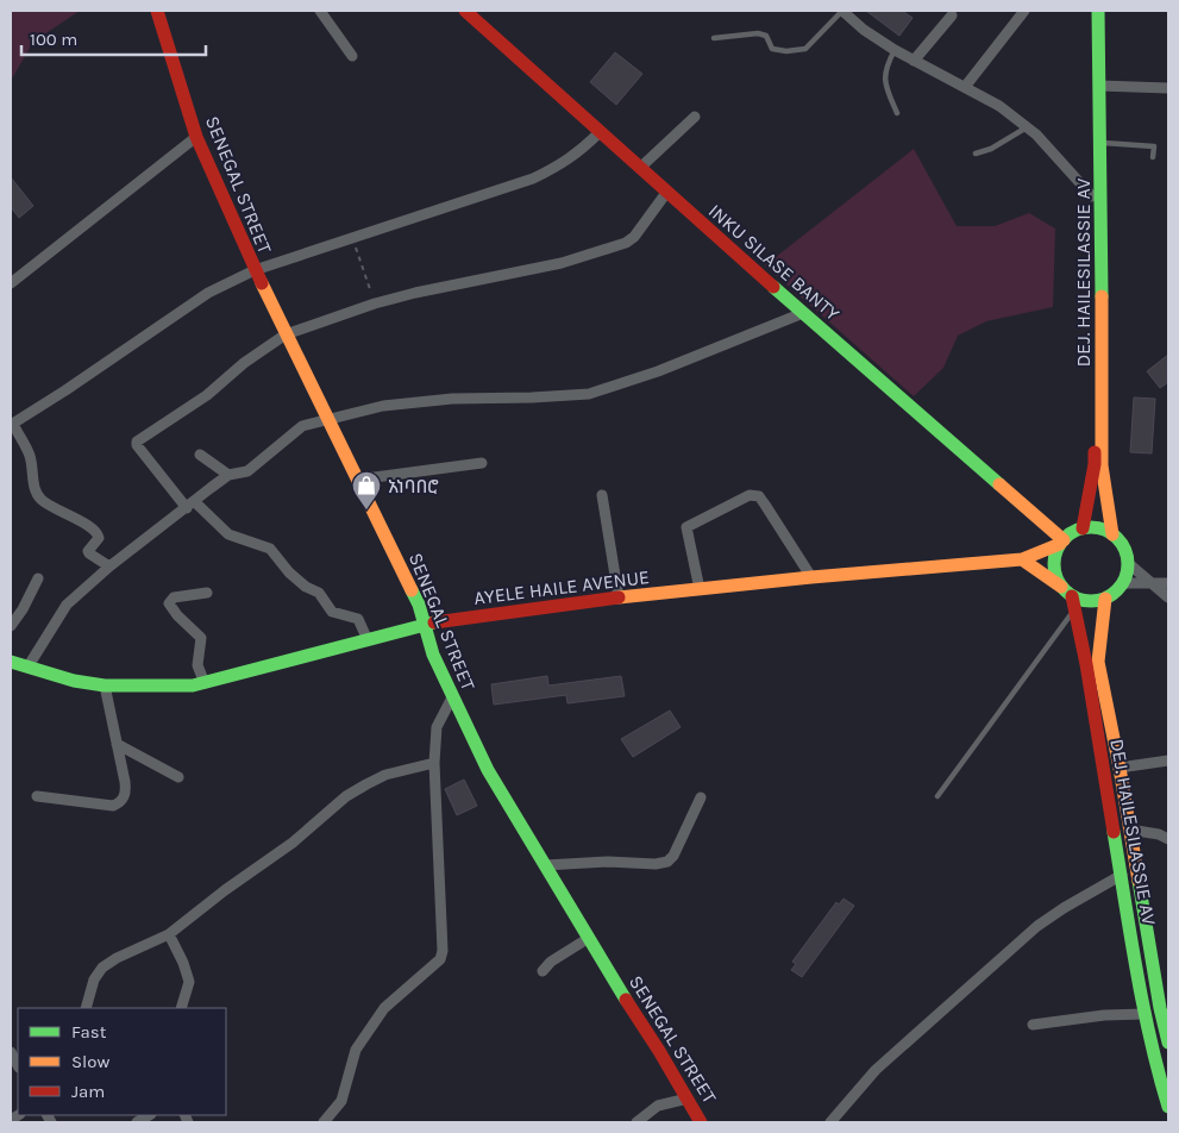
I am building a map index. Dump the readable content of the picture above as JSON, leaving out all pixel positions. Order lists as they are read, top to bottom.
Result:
{
  "streets": {
    "main road": [
      "SENEGAL STREET",
      "INKU SILASE BANTY",
      "DEJ. HAILESILASSIE AV",
      "AYELE HAILE AVENUE"
    ]
  },
  "crossings": [
    ["SENEGAL STREET", "AYELE HAILE AVENUE"],
    ["INKU SILASE BANTY", "DEJ. HAILESILASSIE AV"],
    ["INKU SILASE BANTY", "AYELE HAILE AVENUE"],
    ["DEJ. HAILESILASSIE AV", "AYELE HAILE AVENUE"]
  ],
  "places": {
    "shop": ["አነባበሮ"]
  },
  "legend": ["Fast", "Slow", "Jam"],
  "scale_bar": "100 m"
}
